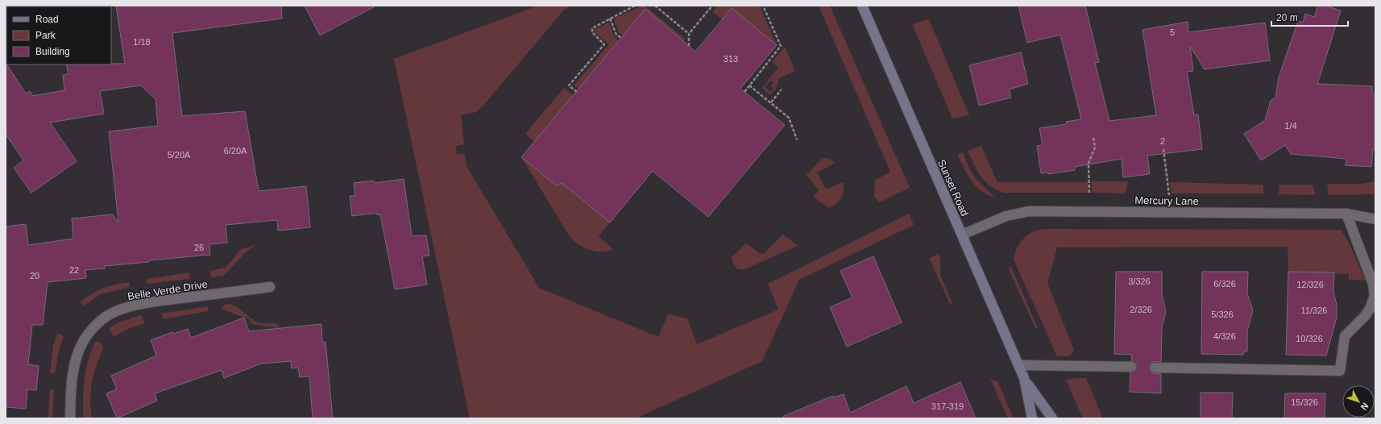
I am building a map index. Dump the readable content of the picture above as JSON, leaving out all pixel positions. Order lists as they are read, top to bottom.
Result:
{
  "streets": {
    "main road": ["Sunset Road"],
    "street": ["Mercury Lane", "Belle Verde Drive"]
  },
  "crossings": [
    ["Sunset Road", "Mercury Lane"]
  ],
  "house_numbers": [
    "5",
    "1/18",
    "313",
    "1/4",
    "2",
    "6/20A",
    "5/20A",
    "26",
    "22",
    "20",
    "3/326",
    "6/326",
    "12/326",
    "2/326",
    "11/326",
    "5/326",
    "4/326",
    "10/326",
    "15/326",
    "317-319"
  ],
  "legend": ["Road", "Park", "Building"],
  "scale_bar": "20 m",
  "north": "bottom right"
}
